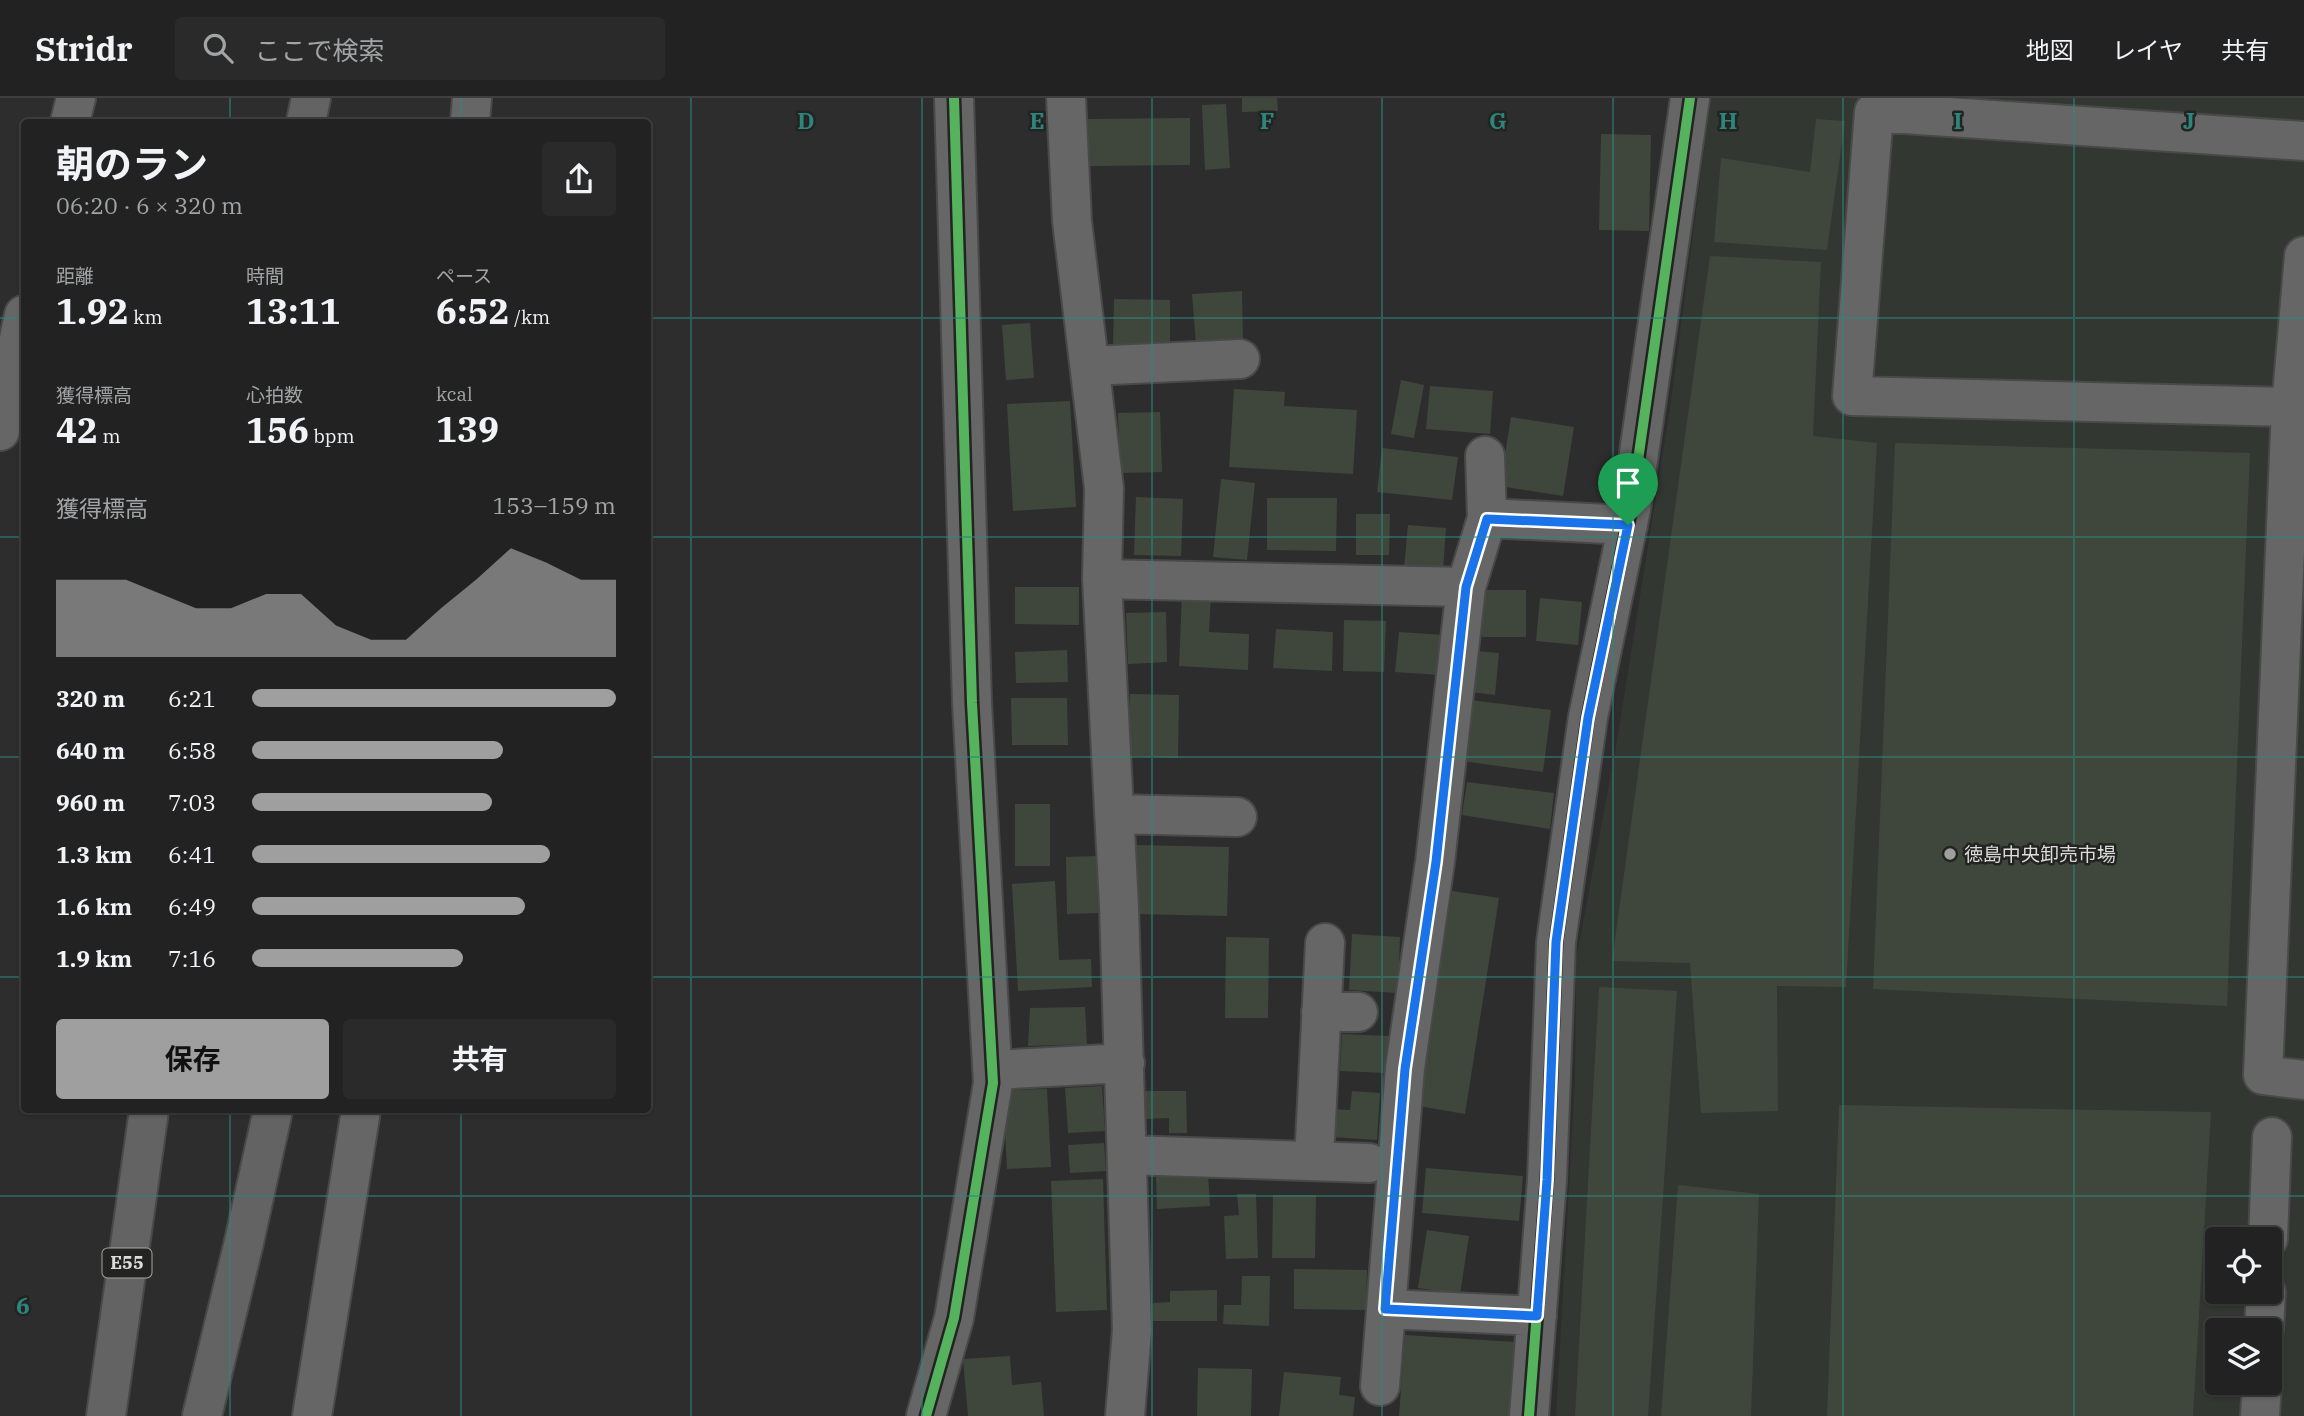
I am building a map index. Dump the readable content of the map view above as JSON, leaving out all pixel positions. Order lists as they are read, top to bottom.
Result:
{
  "streets": {
    "highway": ["E55"]
  },
  "places": ["徳島中央卸売市場"],
  "page": {
    "header": "Stridr",
    "search": "ここで検索",
    "nav": ["地図", "レイヤ", "共有"],
    "heading": ["朝のラン", "06:20 · 6 × 320 m"],
    "stats": [
      ["距離", "1.92 km"],
      ["時間", "13:11"],
      ["ペース", "6:52 /km"],
      ["獲得標高", "42 m"],
      ["心拍数", "156 bpm"],
      ["kcal", "139"]
    ],
    "chart": ["獲得標高", "153–159 m"],
    "list": [
      {
        "name": "320 m",
        "note": "6:21"
      },
      {
        "name": "640 m",
        "note": "6:58"
      },
      {
        "name": "960 m",
        "note": "7:03"
      },
      {
        "name": "1.3 km",
        "note": "6:41"
      },
      {
        "name": "1.6 km",
        "note": "6:49"
      },
      {
        "name": "1.9 km",
        "note": "7:16"
      }
    ],
    "buttons": ["保存", "共有"]
  },
  "grid": {
    "columns": [
      "D",
      "E",
      "F",
      "G",
      "H",
      "I",
      "J"
    ],
    "rows": ["6"]
  }
}
